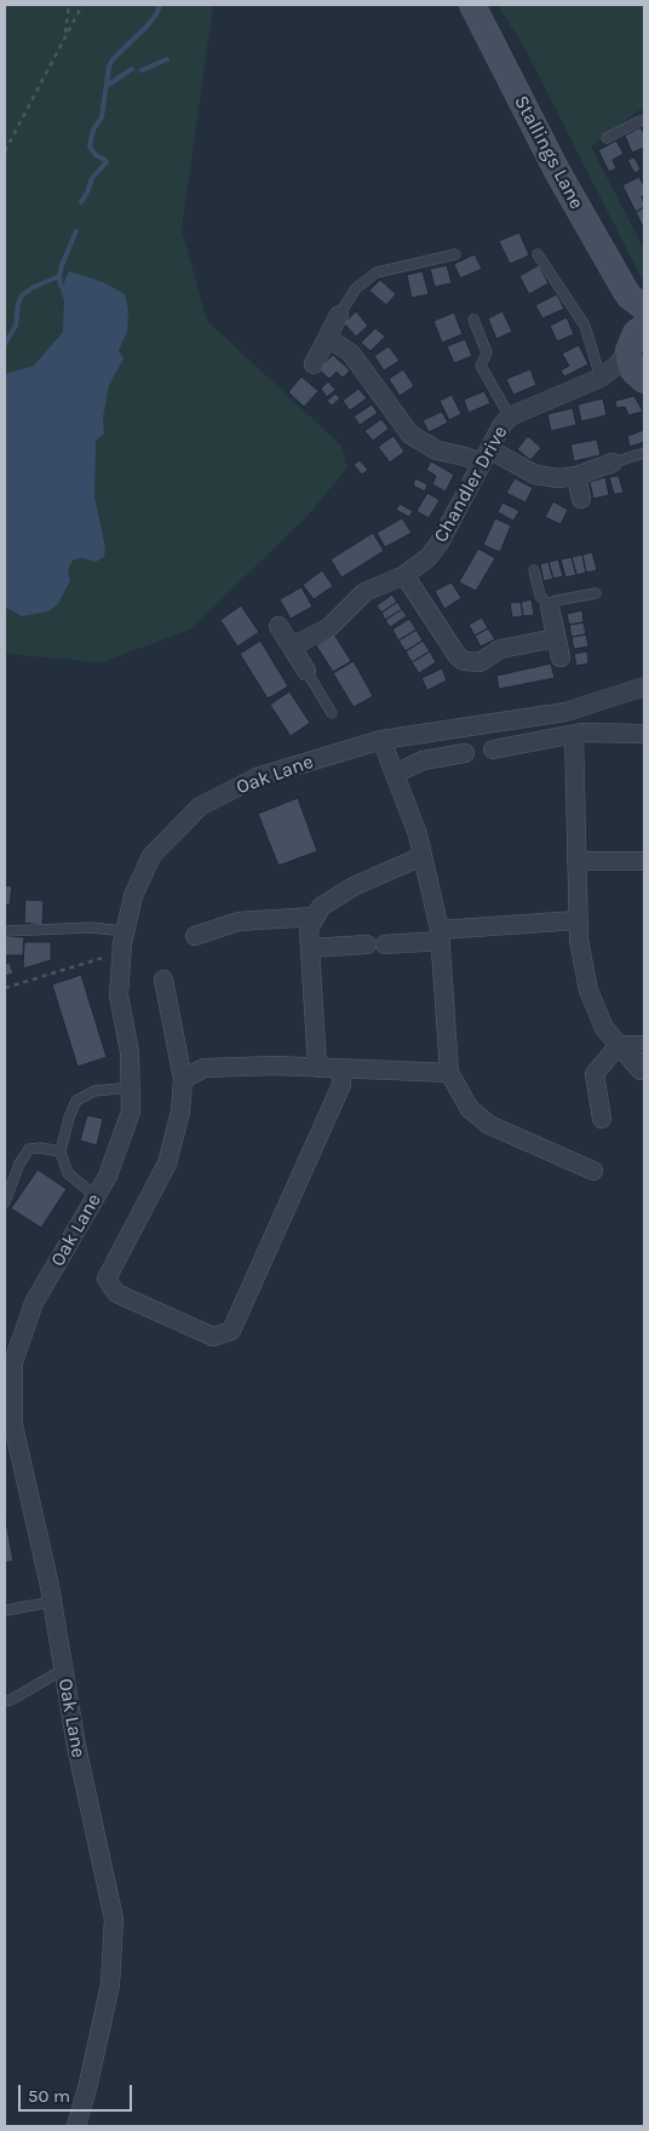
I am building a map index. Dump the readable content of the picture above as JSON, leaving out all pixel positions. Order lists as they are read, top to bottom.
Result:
{
  "streets": {
    "main road": ["Stallings Lane"],
    "street": ["Chandler Drive", "Oak Lane"]
  },
  "crossings": [
    ["Stallings Lane", "Chandler Drive"]
  ],
  "scale_bar": "50 m"
}
